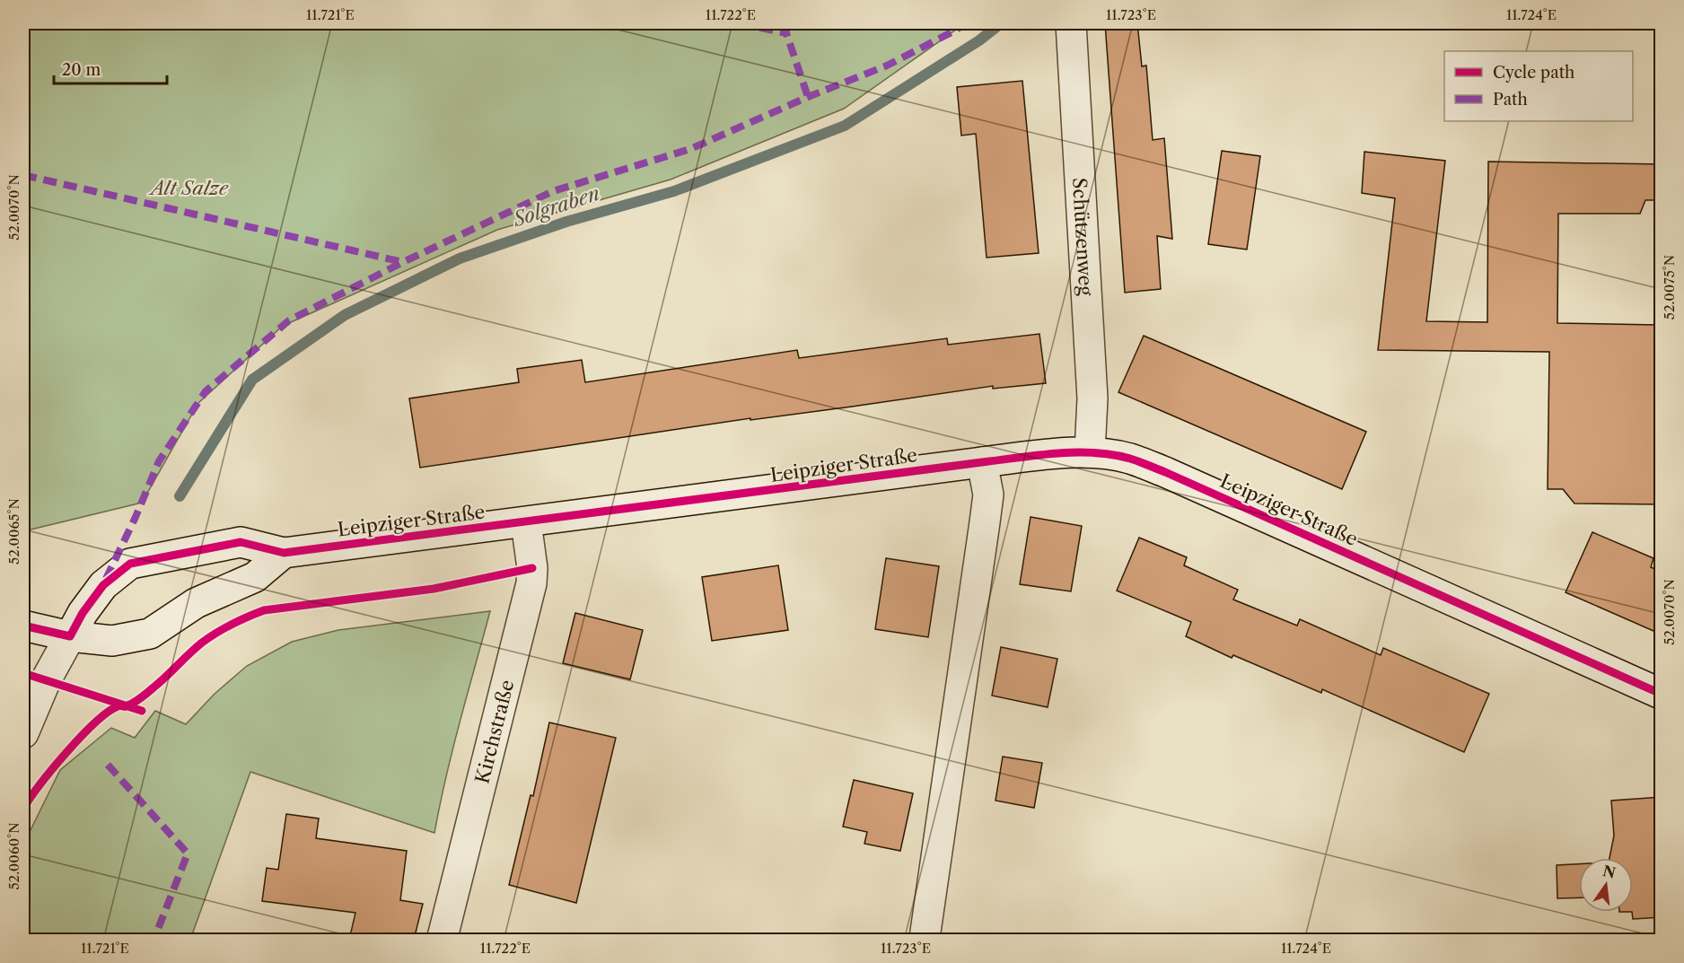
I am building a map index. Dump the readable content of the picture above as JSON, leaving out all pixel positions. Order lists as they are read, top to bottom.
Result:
{
  "streets": {
    "main road": ["Schützenweg", "Leipziger Straße", "Kirchstraße"]
  },
  "crossings": [
    ["Schützenweg", "Leipziger Straße"],
    ["Leipziger Straße", "Kirchstraße"]
  ],
  "water": ["Solgraben"],
  "parks": ["Alt Salze"],
  "legend": ["Cycle path", "Path"],
  "scale_bar": "20 m",
  "north": "top",
  "coordinates": [
    "11.721°E",
    "11.722°E",
    "11.723°E",
    "11.724°E",
    "52.0070°N",
    "52.0075°N",
    "52.0065°N",
    "52.0060°N"
  ]
}
